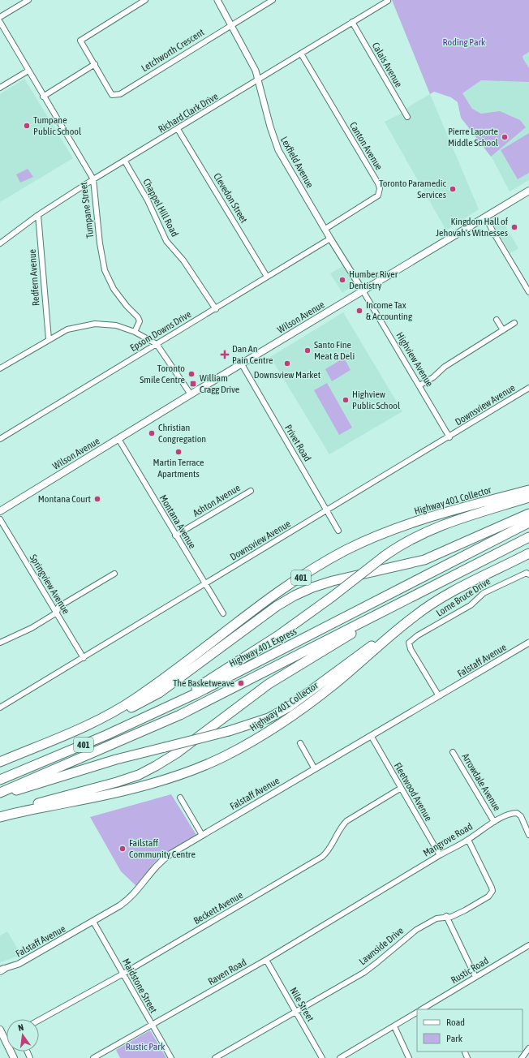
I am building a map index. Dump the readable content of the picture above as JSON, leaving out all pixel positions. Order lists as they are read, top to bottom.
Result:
{
  "streets": {
    "highway": ["Highway 401 Collector", "401", "Highway 401 Express"],
    "main road": ["Wilson Avenue"],
    "street": [
      "Letchworth Crescent",
      "Calais Avenue",
      "Richard Clark Drive",
      "Canton Avenue",
      "Lexfield Avenue",
      "Clevedon Street",
      "Chappel Hill Road",
      "Tumpane Street",
      "Redfern Avenue",
      "Epsom Downs Drive",
      "Highview Avenue",
      "Downsview Avenue",
      "Privet Road",
      "Ashton Avenue",
      "Montana Avenue",
      "Springview Avenue",
      "Lorne Bruce Drive",
      "Falstaff Avenue",
      "Arrowdale Avenue",
      "Fleetwood Avenue",
      "Mangrove Road",
      "Beckett Avenue",
      "Lawnside Drive",
      "Rustic Road",
      "Raven Road",
      "Maidstone Street",
      "Nile Street"
    ]
  },
  "crossings": [
    ["Letchworth Crescent", "Lexfield Avenue"],
    ["Calais Avenue", "Richard Clark Drive"],
    ["Richard Clark Drive", "Canton Avenue"],
    ["Richard Clark Drive", "Lexfield Avenue"],
    ["Richard Clark Drive", "Clevedon Street"],
    ["Richard Clark Drive", "Chappel Hill Road"],
    ["Richard Clark Drive", "Tumpane Street"],
    ["Richard Clark Drive", "Redfern Avenue"],
    ["Canton Avenue", "Lexfield Avenue"],
    ["Lexfield Avenue", "Wilson Avenue"],
    ["Lexfield Avenue", "Epsom Downs Drive"],
    ["Lexfield Avenue", "Highview Avenue"],
    ["Clevedon Street", "Epsom Downs Drive"],
    ["Chappel Hill Road", "Epsom Downs Drive"],
    ["Wilson Avenue", "Highview Avenue"],
    ["Wilson Avenue", "Privet Road"],
    ["Wilson Avenue", "Montana Avenue"],
    ["Highview Avenue", "Downsview Avenue"],
    ["Downsview Avenue", "Privet Road"],
    ["Downsview Avenue", "Montana Avenue"],
    ["Downsview Avenue", "Springview Avenue"],
    ["Ashton Avenue", "Montana Avenue"],
    ["Lorne Bruce Drive", "Falstaff Avenue"],
    ["Falstaff Avenue", "Fleetwood Avenue"],
    ["Falstaff Avenue", "Maidstone Street"],
    ["Arrowdale Avenue", "Mangrove Road"],
    ["Fleetwood Avenue", "Mangrove Road"],
    ["Fleetwood Avenue", "Beckett Avenue"],
    ["Mangrove Road", "Lawnside Drive"],
    ["Mangrove Road", "Raven Road"],
    ["Beckett Avenue", "Maidstone Street"],
    ["Lawnside Drive", "Nile Street"],
    ["Raven Road", "Maidstone Street"],
    ["Raven Road", "Nile Street"]
  ],
  "parks": ["Roding Park", "Rustic Park"],
  "places": {
    "other": [
      "Tumpane Public School",
      "Pierre Laporte Middle School",
      "Toronto Paramedic Services",
      "Kingdom Hall of Jehovah's Witnesses",
      "Humber River Dentistry",
      "Income Tax & Accounting",
      "Santo Fine Meat & Deli",
      "Downsview Market",
      "Toronto Smile Centre",
      "Highview Public School",
      "Christian Congregation",
      "Martin Terrace Apartments",
      "Montana Court",
      "The Basketweave",
      "Failstaff Community Centre"
    ],
    "health": ["Dan An Pain Centre"],
    "transit": ["William Cragg Drive"]
  },
  "legend": ["Road", "Park"],
  "north": "top"
}
